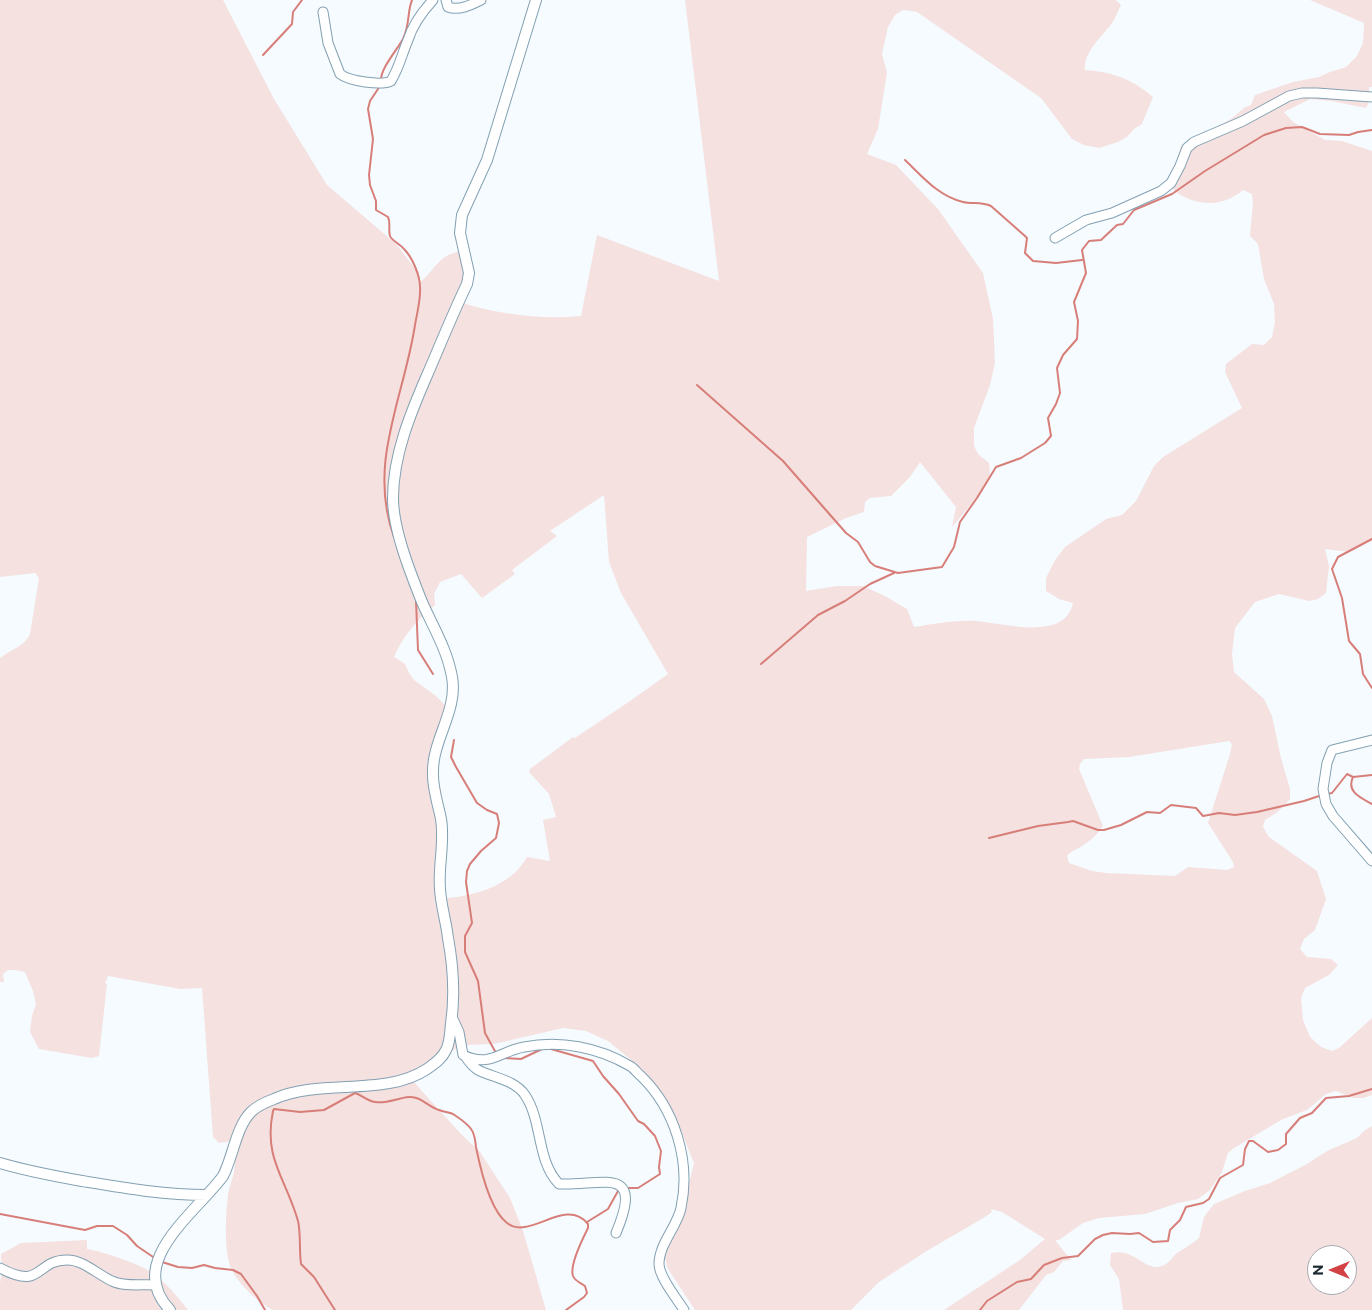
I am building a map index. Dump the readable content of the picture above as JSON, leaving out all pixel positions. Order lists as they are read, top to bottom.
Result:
{
  "north": "left"
}
